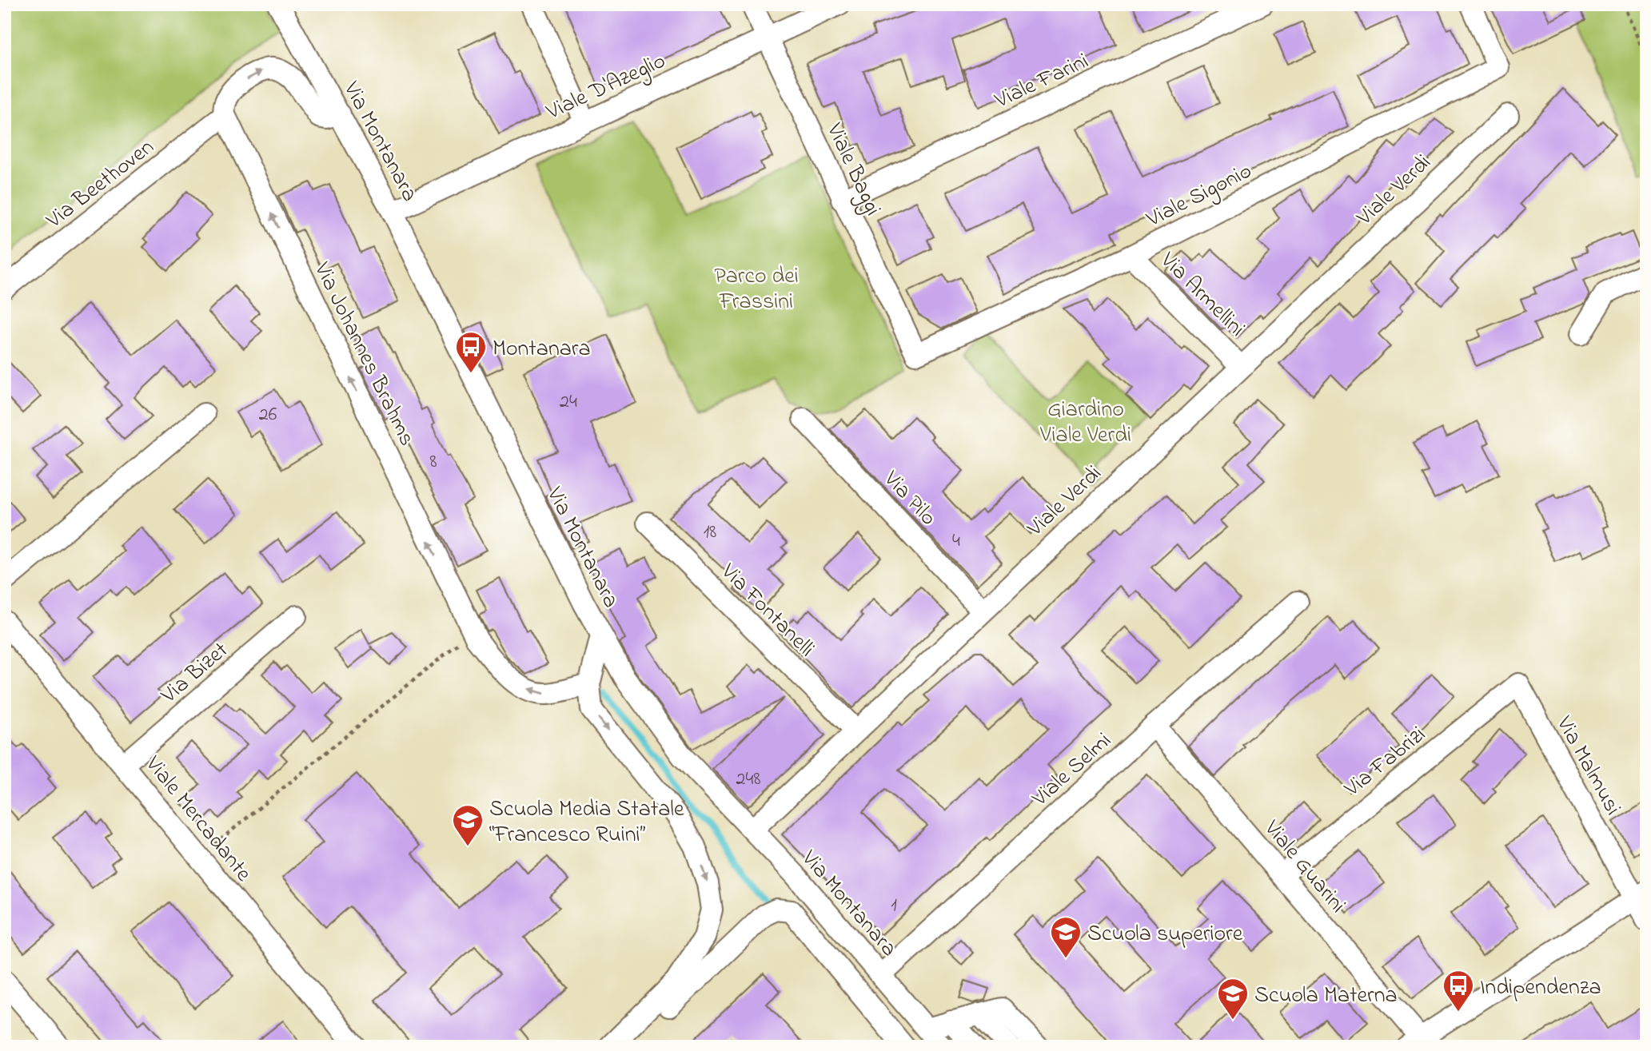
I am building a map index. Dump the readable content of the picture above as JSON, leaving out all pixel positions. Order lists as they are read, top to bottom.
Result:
{
  "streets": {
    "street": [
      "Viale Farini",
      "Viale D'Azeglio",
      "Via Montanara",
      "Viale Baggi",
      "Via Beethoven",
      "Viale Verdi",
      "Viale Sigonio",
      "Via Armellini",
      "Via Johannes Brahms",
      "Via Pilo",
      "Via Fontanelli",
      "Via Bizet",
      "Via Fabrizi",
      "Via Malmusi",
      "Viale Selmi",
      "Viale Mercadante",
      "Viale Guarini"
    ]
  },
  "crossings": [
    ["Viale Farini", "Viale Baggi"],
    ["Viale D'Azeglio", "Via Montanara"],
    ["Viale D'Azeglio", "Viale Baggi"],
    ["Via Montanara", "Viale Verdi"],
    ["Via Montanara", "Viale Selmi"],
    ["Viale Baggi", "Viale Sigonio"],
    ["Via Beethoven", "Via Johannes Brahms"],
    ["Viale Verdi", "Via Armellini"],
    ["Viale Verdi", "Via Pilo"],
    ["Viale Verdi", "Via Fontanelli"],
    ["Viale Sigonio", "Via Armellini"],
    ["Via Bizet", "Viale Mercadante"],
    ["Via Fabrizi", "Via Malmusi"],
    ["Via Fabrizi", "Viale Guarini"],
    ["Viale Selmi", "Viale Guarini"]
  ],
  "one_way": ["Via Johannes Brahms"],
  "parks": ["Parco dei Frassini", "Giardino Viale Verdi"],
  "places": {
    "bus stop": ["Montanara", "Indipendenza"],
    "school or university": ["Scuola Media Statale “Francesco Ruini”", "Scuola superiore", "Scuola Materna"]
  },
  "house_numbers": [
    "24",
    "26",
    "8",
    "18",
    "4",
    "248",
    "1"
  ]
}
